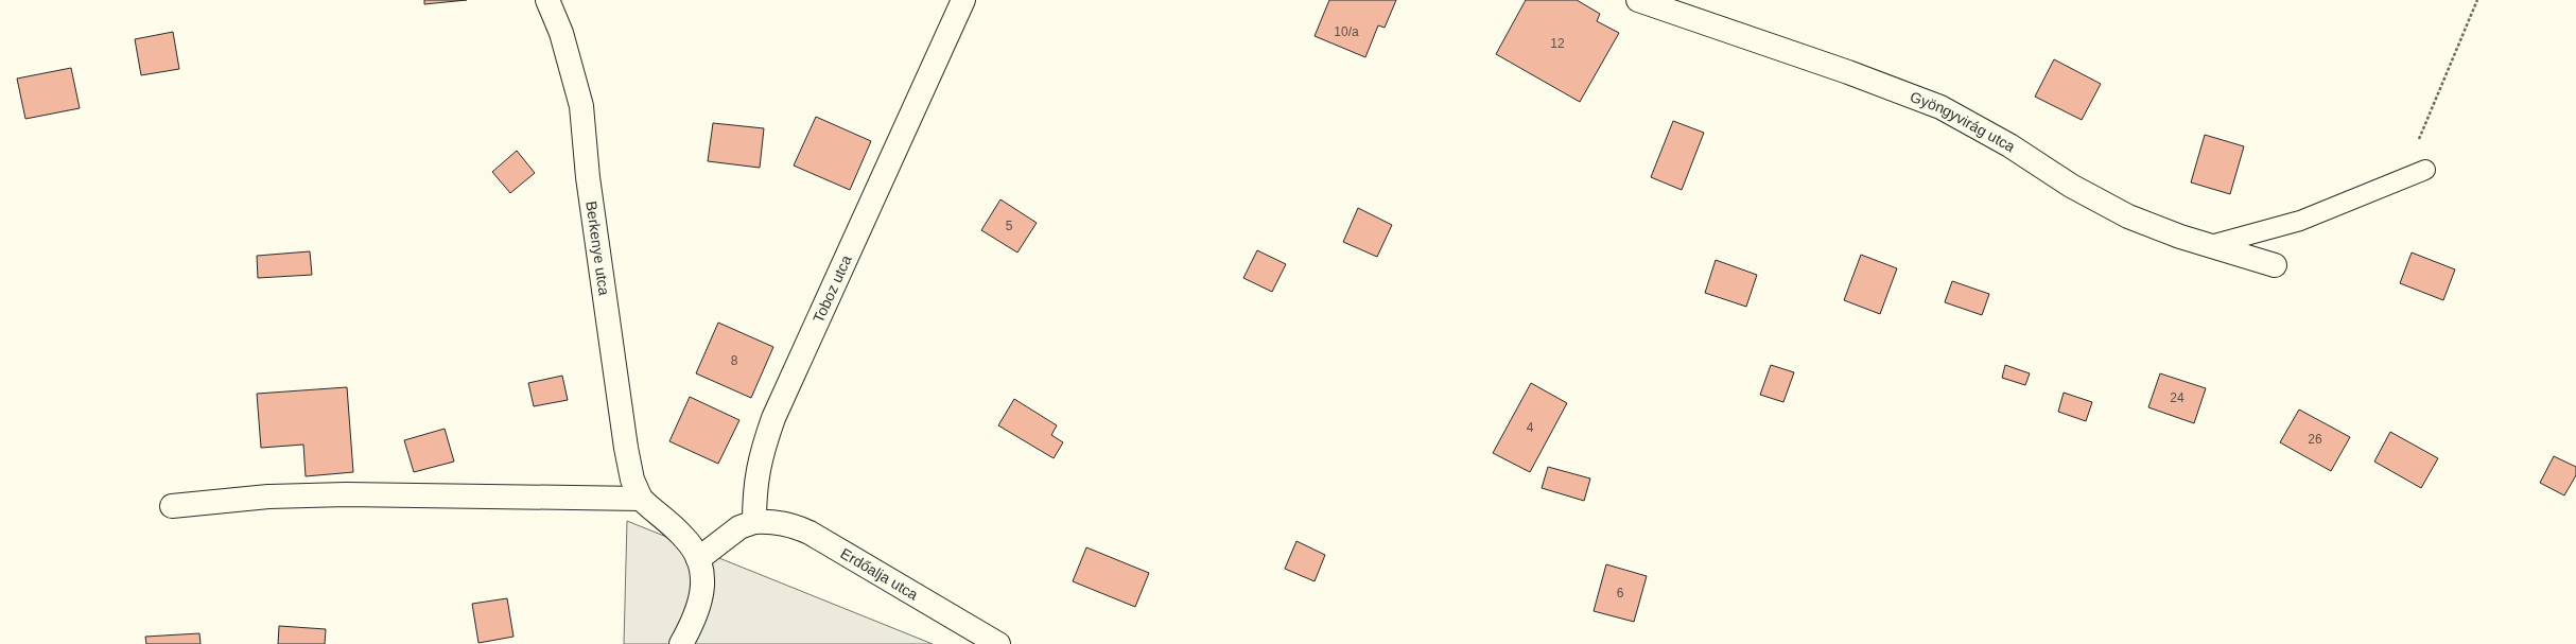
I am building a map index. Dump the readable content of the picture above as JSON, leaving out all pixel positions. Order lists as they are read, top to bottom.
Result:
{
  "streets": {
    "street": [
      "Gyöngyvirág utca",
      "Berkenye utca",
      "Toboz utca",
      "Erdőalja utca"
    ]
  },
  "crossings": [
    ["Toboz utca", "Erdőalja utca"]
  ],
  "house_numbers": [
    "10/a",
    "12",
    "5",
    "8",
    "24",
    "4",
    "26",
    "6"
  ]
}
